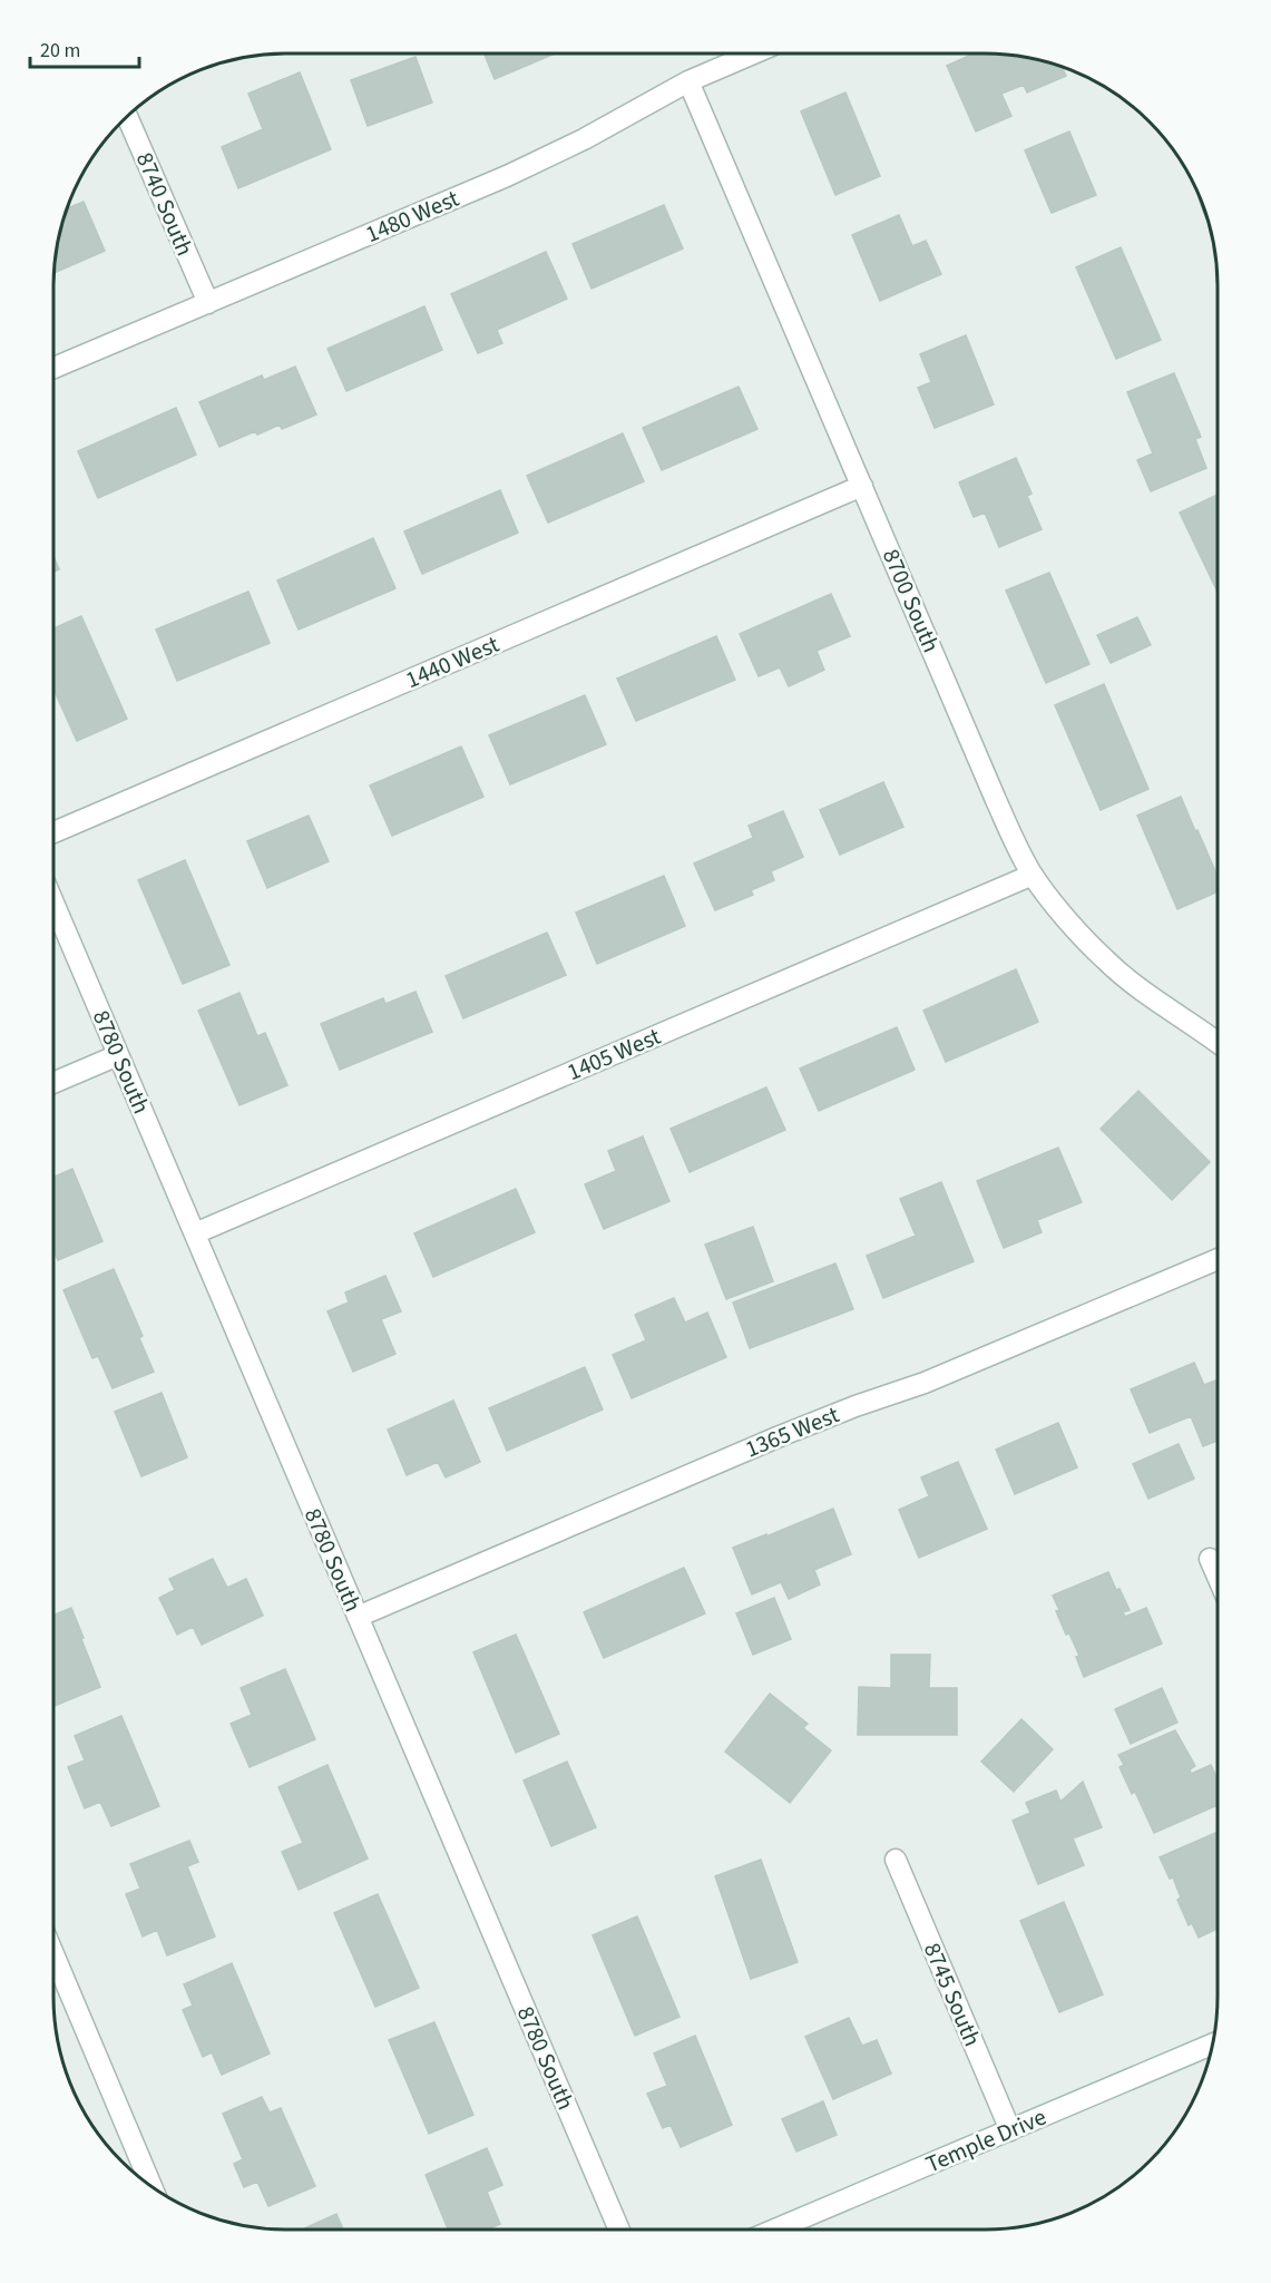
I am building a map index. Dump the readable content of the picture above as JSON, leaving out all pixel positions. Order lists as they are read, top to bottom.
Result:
{
  "streets": {
    "street": [
      "8740 South",
      "1480 West",
      "8700 South",
      "1440 West",
      "1405 West",
      "8780 South",
      "1365 West",
      "8745 South",
      "Temple Drive"
    ]
  },
  "crossings": [
    ["8740 South", "1480 West"],
    ["1480 West", "8700 South"],
    ["8700 South", "1440 West"],
    ["8700 South", "1405 West"],
    ["1405 West", "8780 South"],
    ["8780 South", "1365 West"],
    ["8745 South", "Temple Drive"]
  ],
  "scale_bar": "20 m"
}
